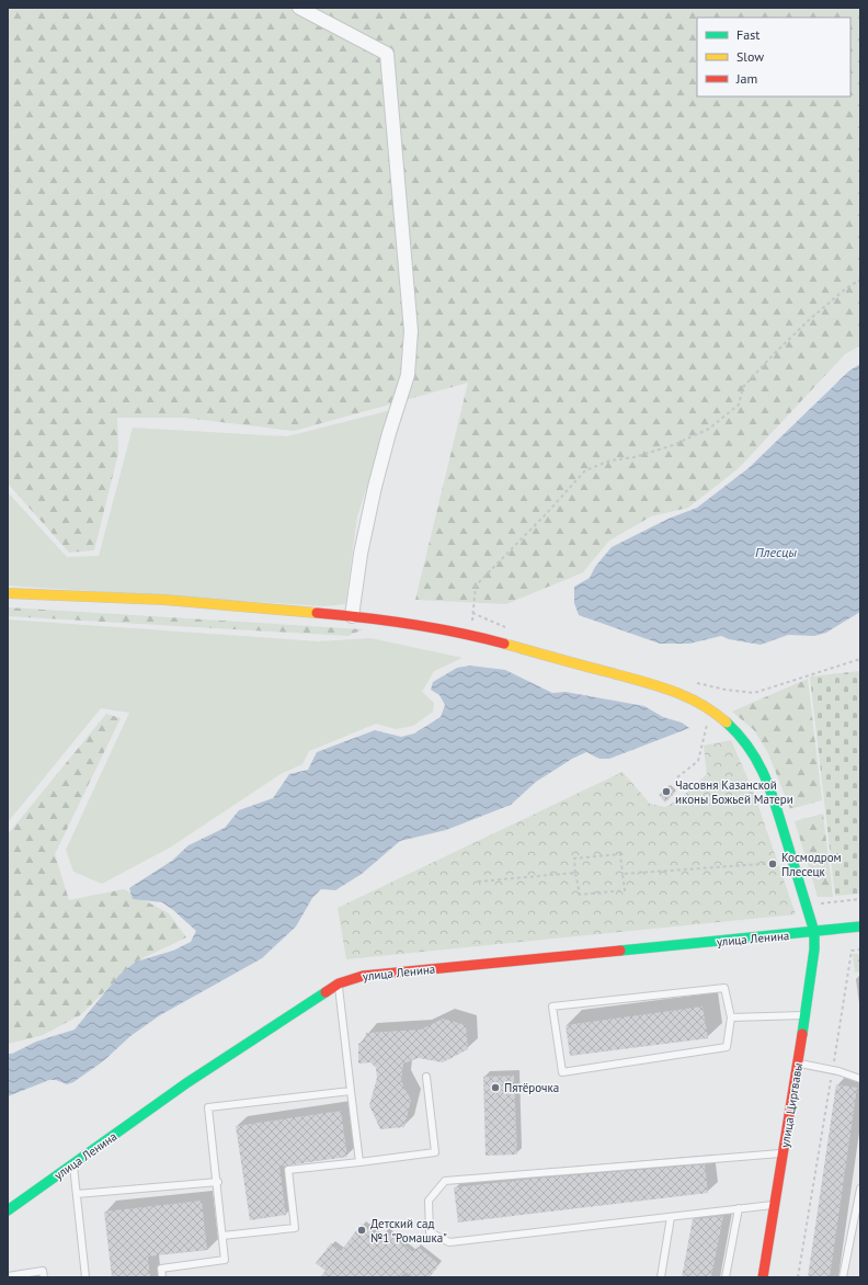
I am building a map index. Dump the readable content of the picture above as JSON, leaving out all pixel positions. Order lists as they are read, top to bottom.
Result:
{
  "streets": {
    "main road": ["улица Ленина", "улица Циргвавы"]
  },
  "crossings": [
    ["улица Ленина", "улица Циргвавы"]
  ],
  "water": ["Плесцы"],
  "places": [
    "Часовня Казанской иконы Божьей Матери",
    "Космодром Плесецк",
    "Пятёрочка",
    "Детский сад №1 \"Ромашка\""
  ],
  "legend": ["Fast", "Slow", "Jam"]
}
